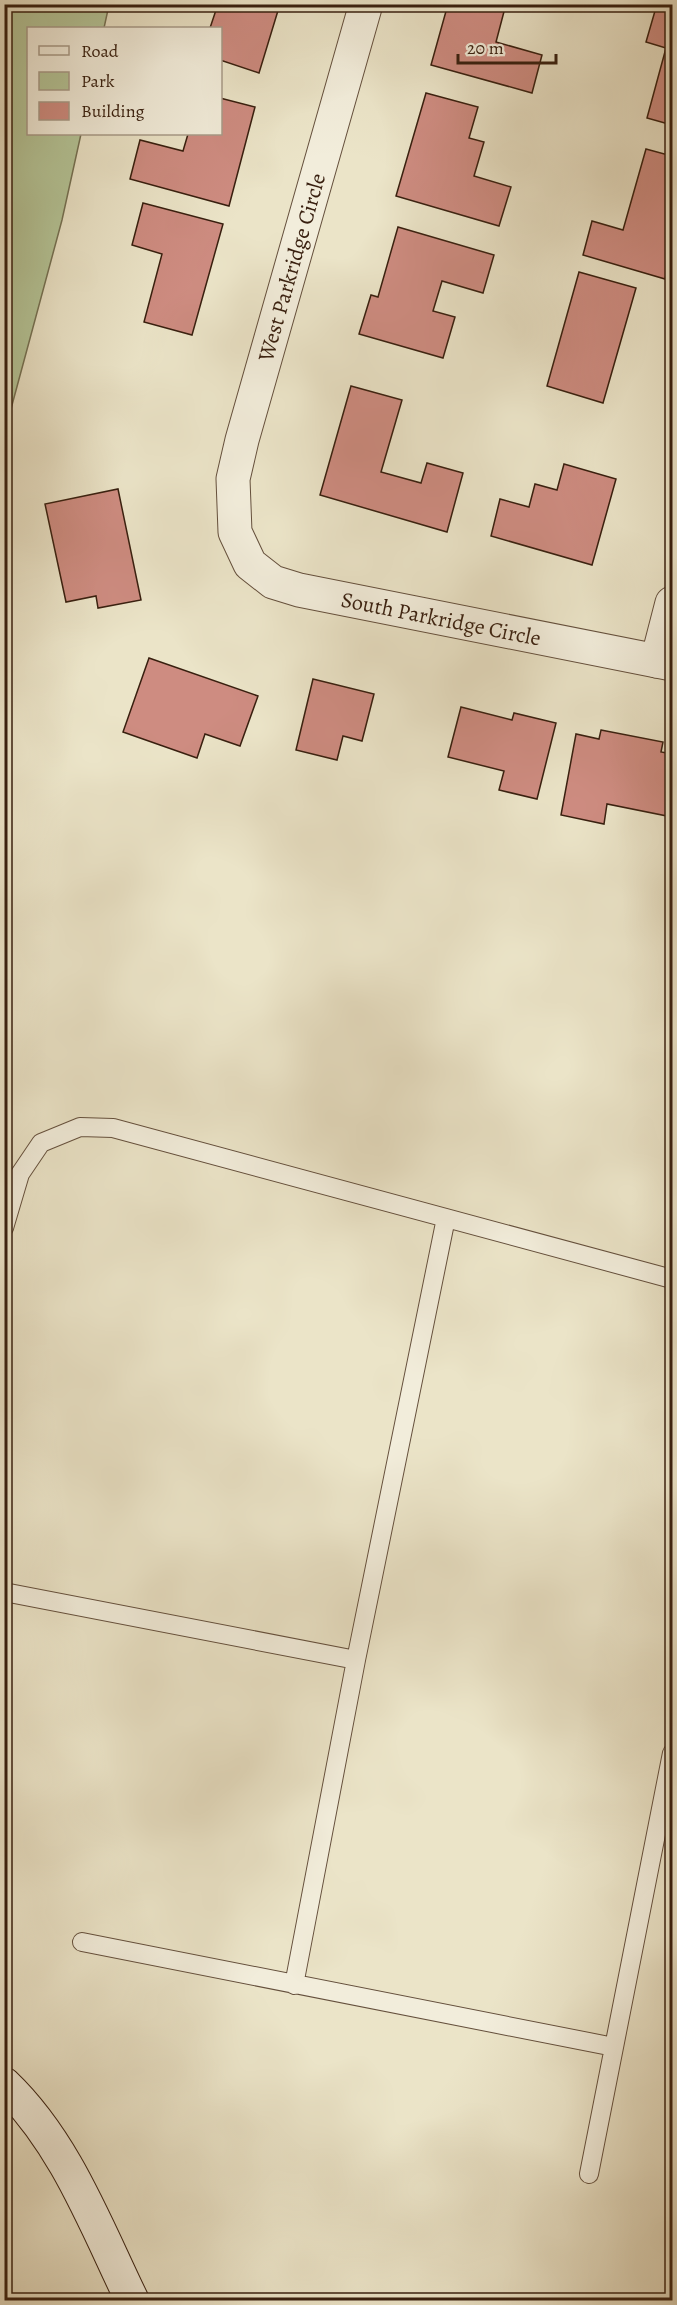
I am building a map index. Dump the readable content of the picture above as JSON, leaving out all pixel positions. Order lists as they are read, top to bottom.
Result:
{
  "streets": {
    "street": ["West Parkridge Circle", "South Parkridge Circle"]
  },
  "crossings": [
    ["West Parkridge Circle", "South Parkridge Circle"]
  ],
  "legend": ["Road", "Park", "Building"],
  "scale_bar": "20 m"
}
